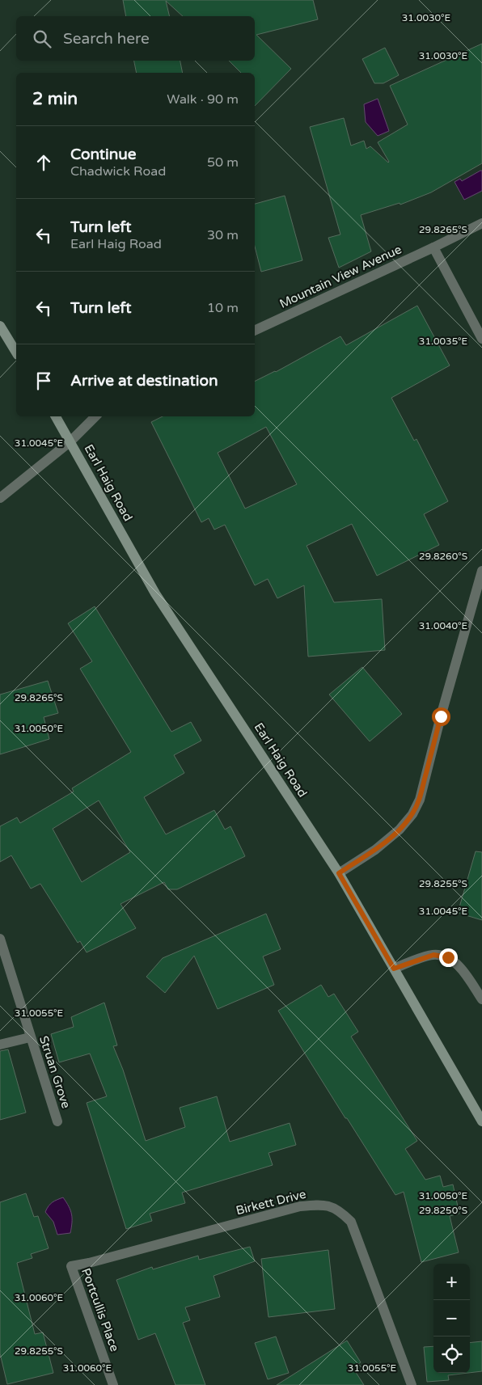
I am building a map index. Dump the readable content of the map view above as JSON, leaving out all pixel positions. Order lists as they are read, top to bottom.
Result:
{
  "streets": {
    "street": [
      "Mountain View Avenue",
      "Earl Haig Road",
      "Struan Grove",
      "Birkett Drive",
      "Portcullis Place"
    ]
  },
  "crossings": [
    ["Birkett Drive", "Portcullis Place"]
  ],
  "page": {
    "search": "Search here",
    "heading": ["2 min", "Walk · 90 m"],
    "list": [
      ["Continue", "Chadwick Road", "50 m"],
      ["Turn left", "Earl Haig Road", "30 m"],
      ["Turn left", "10 m"],
      "Arrive at destination"
    ],
    "map_buttons": ["+", "−"]
  },
  "coordinates": [
    "31.0030°E",
    "29.8265°S",
    "31.0035°E",
    "31.0045°E",
    "29.8260°S",
    "31.0040°E",
    "31.0050°E",
    "29.8255°S",
    "31.0055°E",
    "29.8250°S",
    "31.0060°E"
  ]
}
